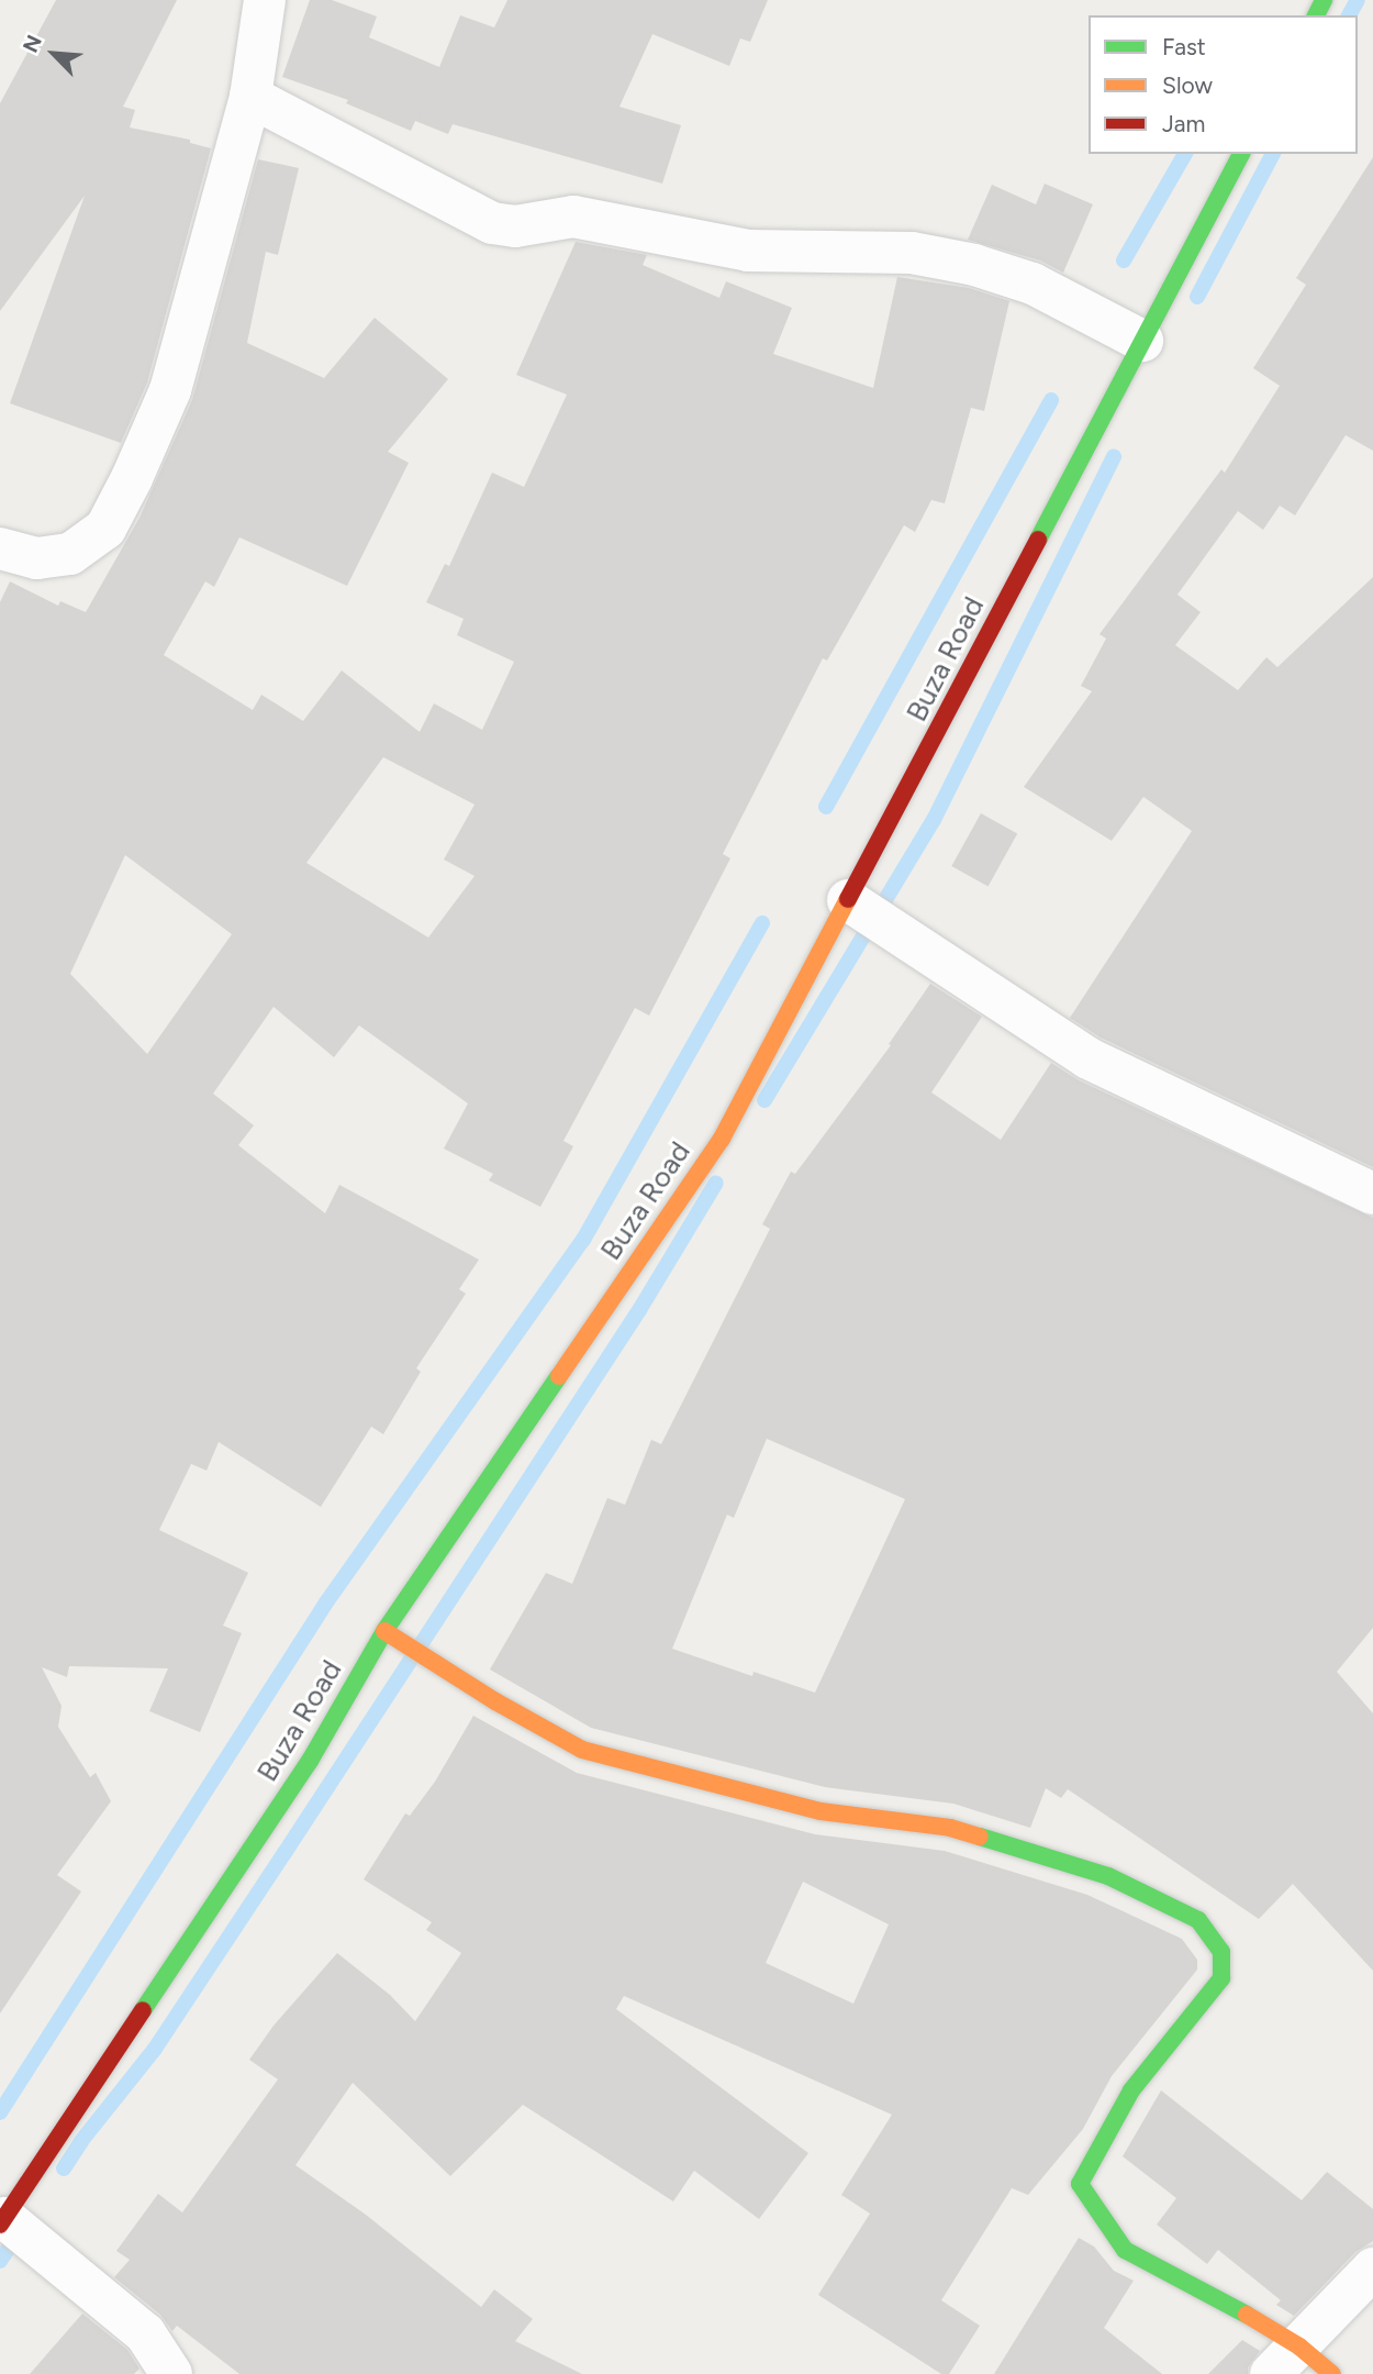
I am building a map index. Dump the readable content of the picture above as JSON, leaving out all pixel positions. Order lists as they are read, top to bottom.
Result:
{
  "streets": {
    "main road": ["Buza Road"]
  },
  "legend": ["Fast", "Slow", "Jam"],
  "north": "top left"
}
